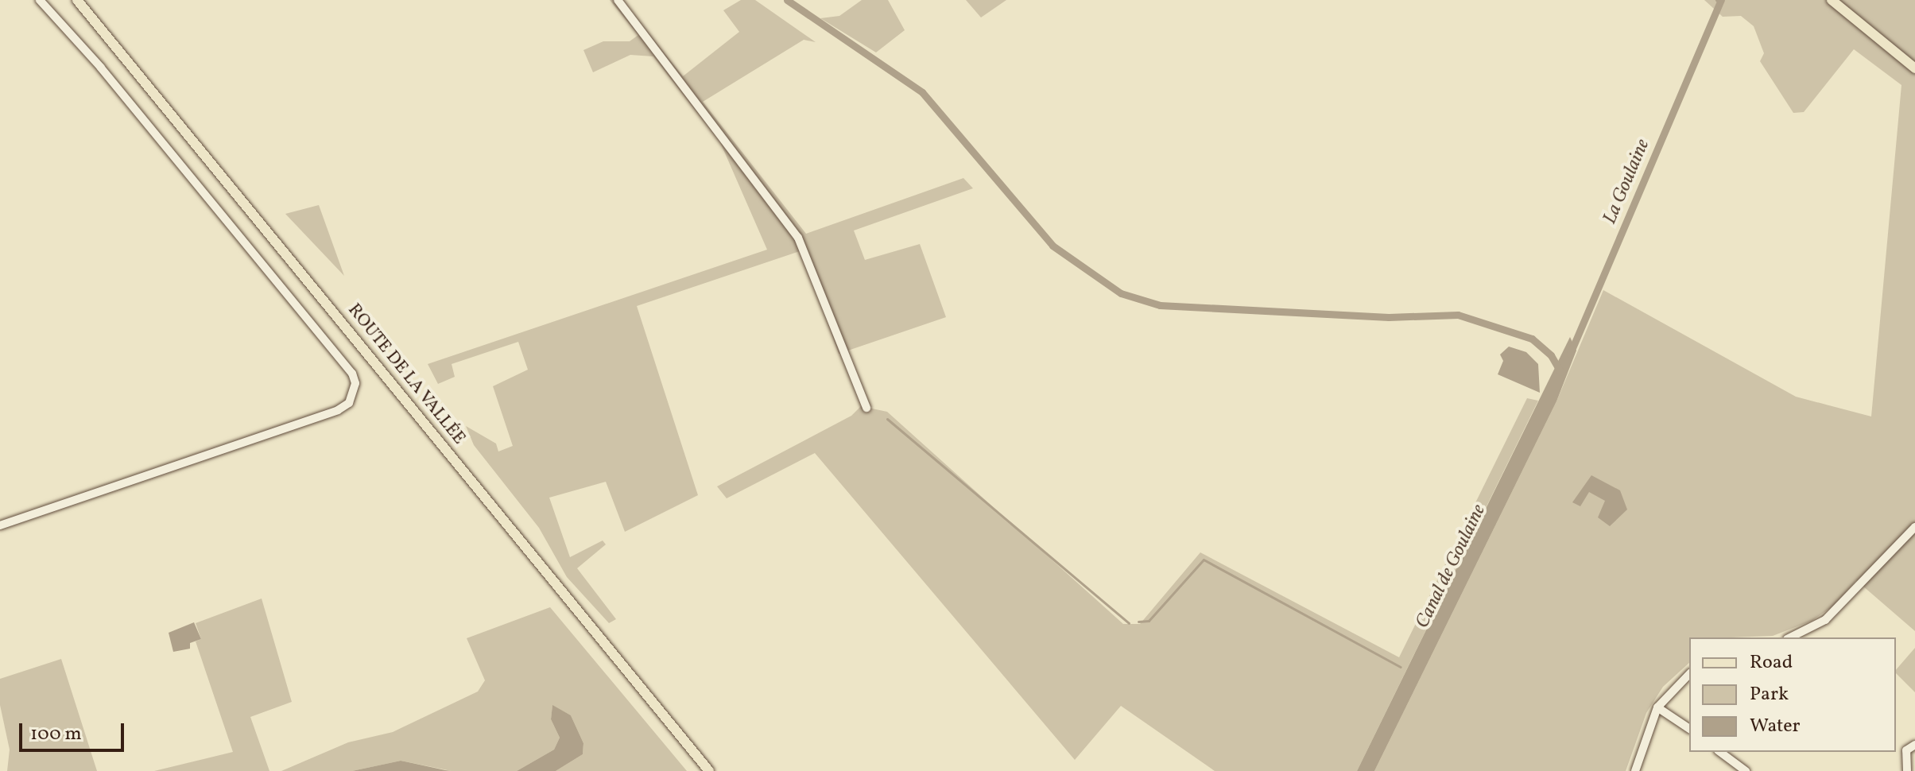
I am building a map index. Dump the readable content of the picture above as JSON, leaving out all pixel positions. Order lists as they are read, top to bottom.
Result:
{
  "streets": {
    "main road": ["ROUTE DE LA VALLÉE"]
  },
  "water": ["La Goulaine", "Canal de Goulaine"],
  "legend": ["Road", "Park", "Water"],
  "scale_bar": "100 m"
}
